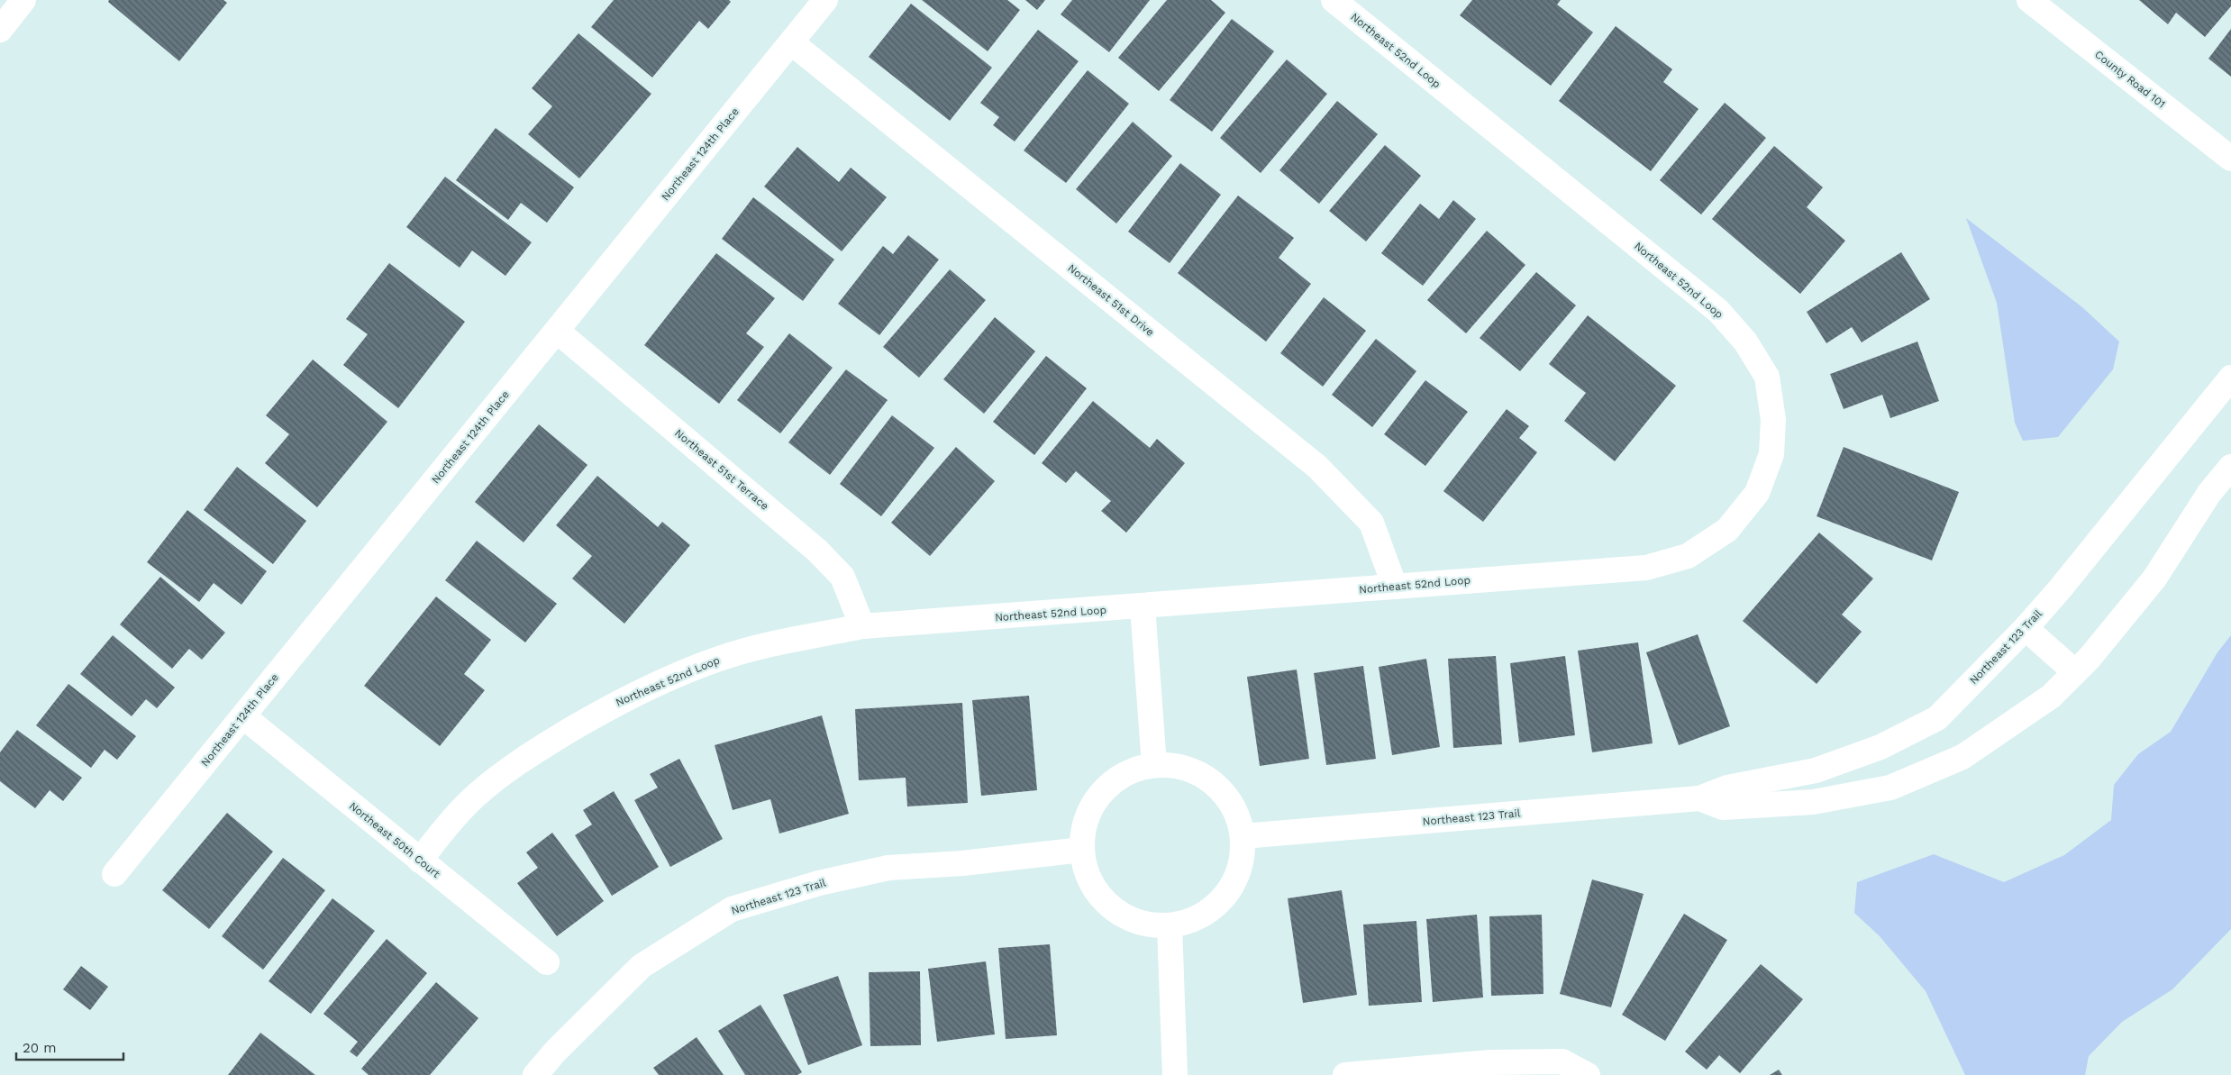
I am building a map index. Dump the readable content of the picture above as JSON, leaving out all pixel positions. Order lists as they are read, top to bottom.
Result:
{
  "streets": {
    "street": [
      "Northeast 52nd Loop",
      "County Road 101",
      "Northeast 124th Place",
      "Northeast 51st Drive",
      "Northeast 51st Terrace",
      "Northeast 123 Trail",
      "Northeast 50th Court"
    ]
  },
  "crossings": [
    ["Northeast 52nd Loop", "Northeast 51st Drive"],
    ["Northeast 52nd Loop", "Northeast 51st Terrace"],
    ["Northeast 52nd Loop", "Northeast 50th Court"],
    ["Northeast 124th Place", "Northeast 51st Drive"],
    ["Northeast 124th Place", "Northeast 51st Terrace"],
    ["Northeast 124th Place", "Northeast 50th Court"]
  ],
  "scale_bar": "20 m"
}
